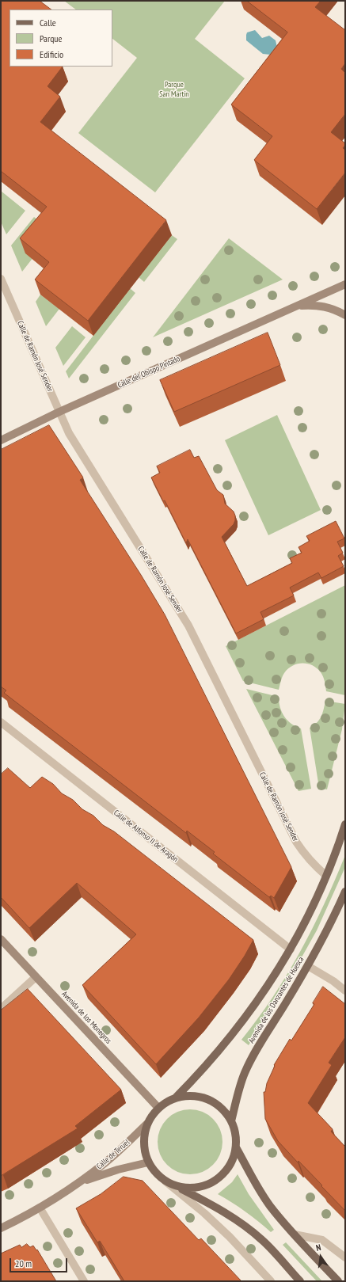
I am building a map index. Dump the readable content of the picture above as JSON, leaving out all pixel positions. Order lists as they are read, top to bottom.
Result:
{
  "streets": {
    "main road": ["Avenida de los Danzantes de Huesca"],
    "street": [
      "Calle de Ramón José Sender",
      "Calle del Obispo Pintado",
      "Calle de Alfonso II de Aragón",
      "Avenida de los Monegros",
      "Calle de Teruel"
    ]
  },
  "crossings": [
    ["Calle de Ramón José Sender", "Calle del Obispo Pintado"],
    ["Calle de Ramón José Sender", "Avenida de los Danzantes de Huesca"],
    ["Calle de Alfonso II de Aragón", "Avenida de los Danzantes de Huesca"],
    ["Avenida de los Danzantes de Huesca", "Avenida de los Monegros"],
    ["Avenida de los Danzantes de Huesca", "Calle de Teruel"],
    ["Avenida de los Monegros", "Calle de Teruel"]
  ],
  "parks": ["Parque San Martín"],
  "legend": ["Calle", "Parque", "Edificio"],
  "scale_bar": "20 m",
  "north": "top"
}
